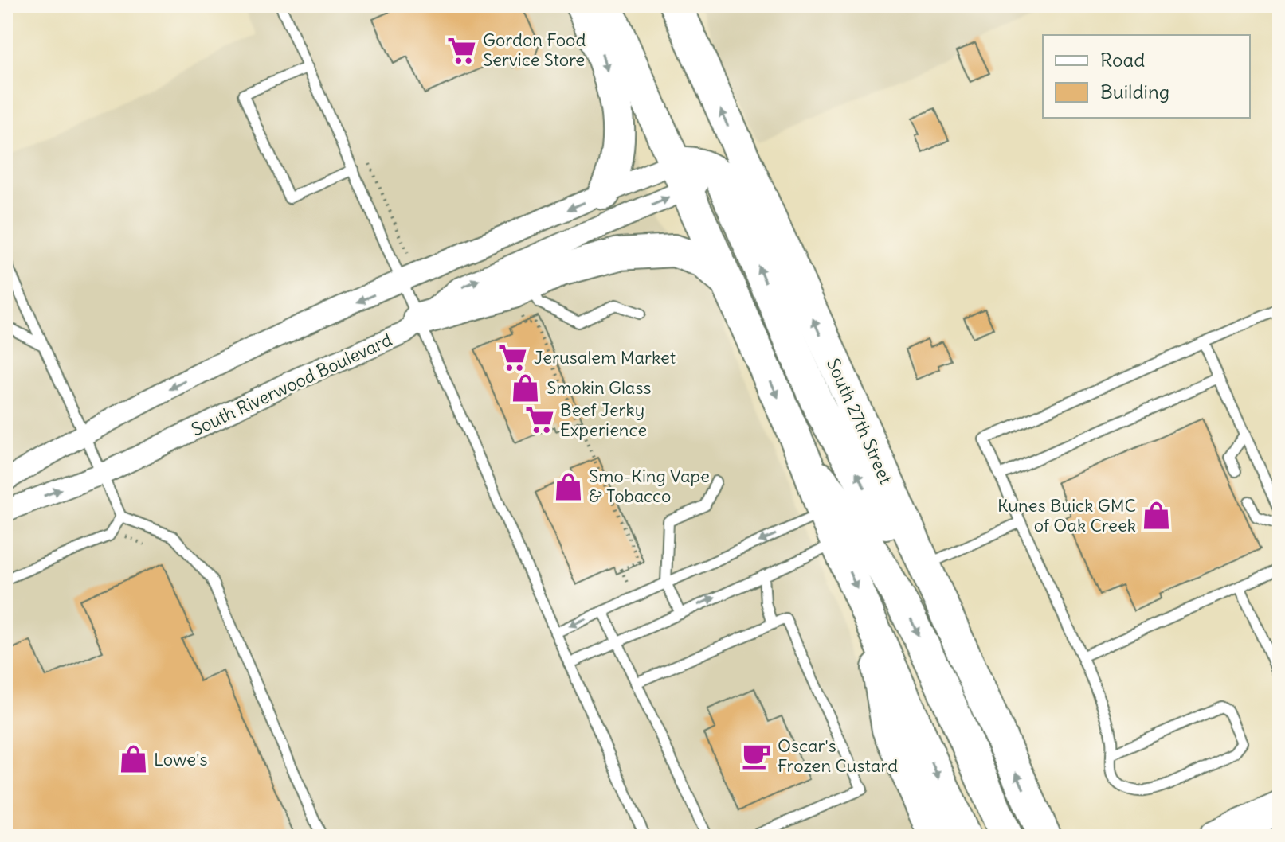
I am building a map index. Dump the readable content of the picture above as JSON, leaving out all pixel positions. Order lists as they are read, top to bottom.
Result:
{
  "streets": {
    "main road": ["South 27th Street"],
    "street": ["South Riverwood Boulevard"]
  },
  "places": {
    "supermarket": ["Gordon Food Service Store", "Jerusalem Market", "Beef Jerky Experience"],
    "shop": [
      "Smokin Glass",
      "Smo-King Vape & Tobacco",
      "Kunes Buick GMC of Oak Creek",
      "Lowe's"
    ],
    "cafe": ["Oscar's Frozen Custard"]
  },
  "legend": ["Road", "Building"]
}
